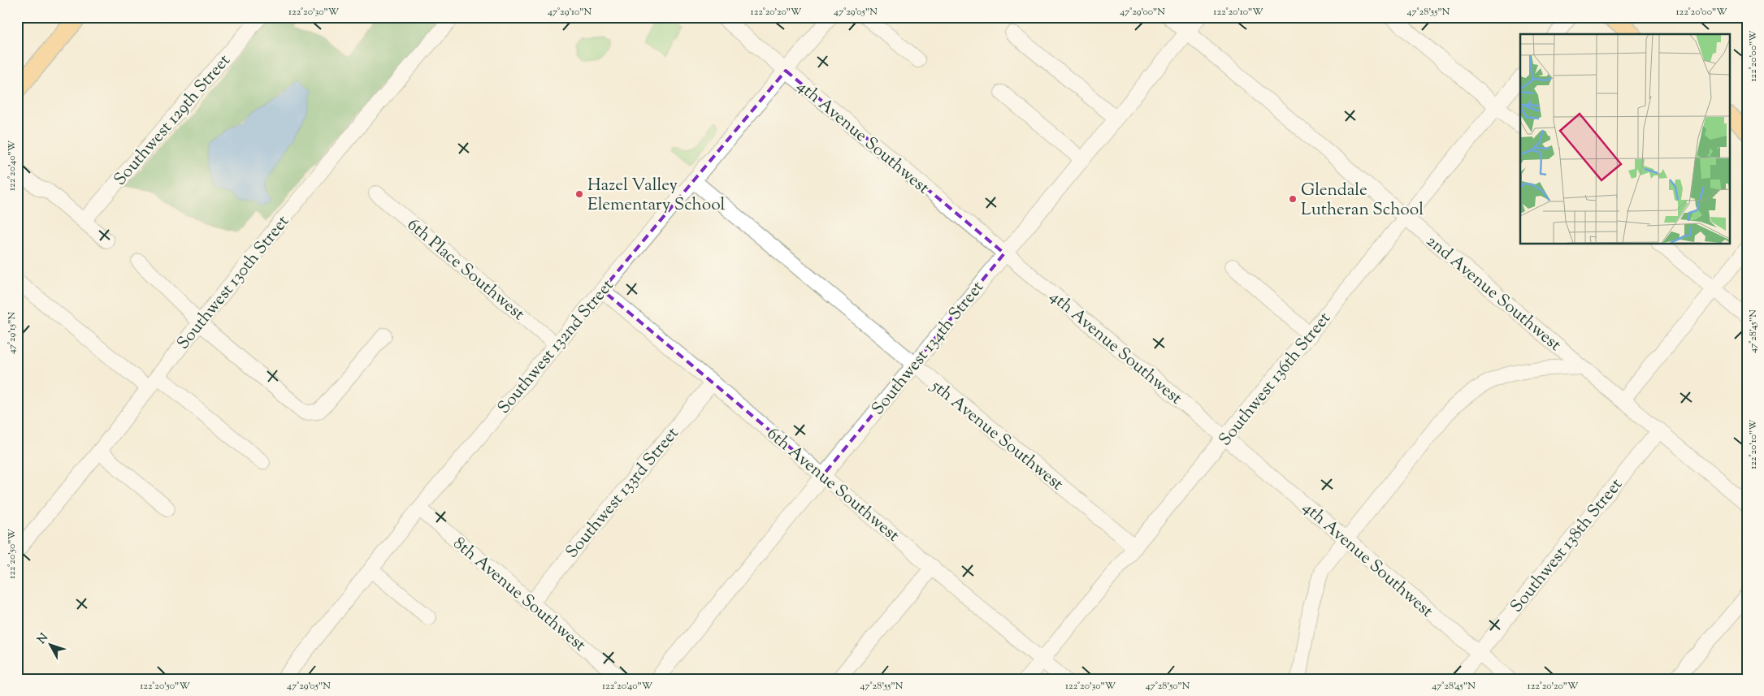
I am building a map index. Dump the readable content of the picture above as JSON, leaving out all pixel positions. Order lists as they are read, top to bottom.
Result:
{
  "streets": {
    "street": [
      "Southwest 129th Street",
      "4th Avenue Southwest",
      "6th Place Southwest",
      "Southwest 130th Street",
      "2nd Avenue Southwest",
      "Southwest 132nd Street",
      "Southwest 134th Street",
      "Southwest 136th Street",
      "5th Avenue Southwest",
      "6th Avenue Southwest",
      "Southwest 133rd Street",
      "Southwest 138th Street",
      "8th Avenue Southwest"
    ]
  },
  "crossings": [
    ["4th Avenue Southwest", "Southwest 132nd Street"],
    ["4th Avenue Southwest", "Southwest 134th Street"],
    ["4th Avenue Southwest", "Southwest 136th Street"],
    ["4th Avenue Southwest", "Southwest 138th Street"],
    ["6th Place Southwest", "Southwest 132nd Street"],
    ["2nd Avenue Southwest", "Southwest 134th Street"],
    ["2nd Avenue Southwest", "Southwest 136th Street"],
    ["2nd Avenue Southwest", "Southwest 138th Street"],
    ["Southwest 132nd Street", "5th Avenue Southwest"],
    ["Southwest 132nd Street", "6th Avenue Southwest"],
    ["Southwest 132nd Street", "8th Avenue Southwest"],
    ["Southwest 134th Street", "5th Avenue Southwest"],
    ["Southwest 134th Street", "6th Avenue Southwest"],
    ["Southwest 136th Street", "5th Avenue Southwest"],
    ["Southwest 136th Street", "6th Avenue Southwest"],
    ["6th Avenue Southwest", "Southwest 133rd Street"],
    ["Southwest 133rd Street", "8th Avenue Southwest"]
  ],
  "places": ["Hazel Valley Elementary School", "Glendale Lutheran School"],
  "north": "top left",
  "coordinates": [
    "122°20'30\"W",
    "47°29'10\"N",
    "122°20'20\"W",
    "47°29'05\"N",
    "47°29'00\"N",
    "122°20'10\"W",
    "47°28'55\"N",
    "122°20'00\"W",
    "122°20'40\"W",
    "47°28'45\"N",
    "47°29'15\"N",
    "122°20'50\"W",
    "47°28'50\"N"
  ]
}
